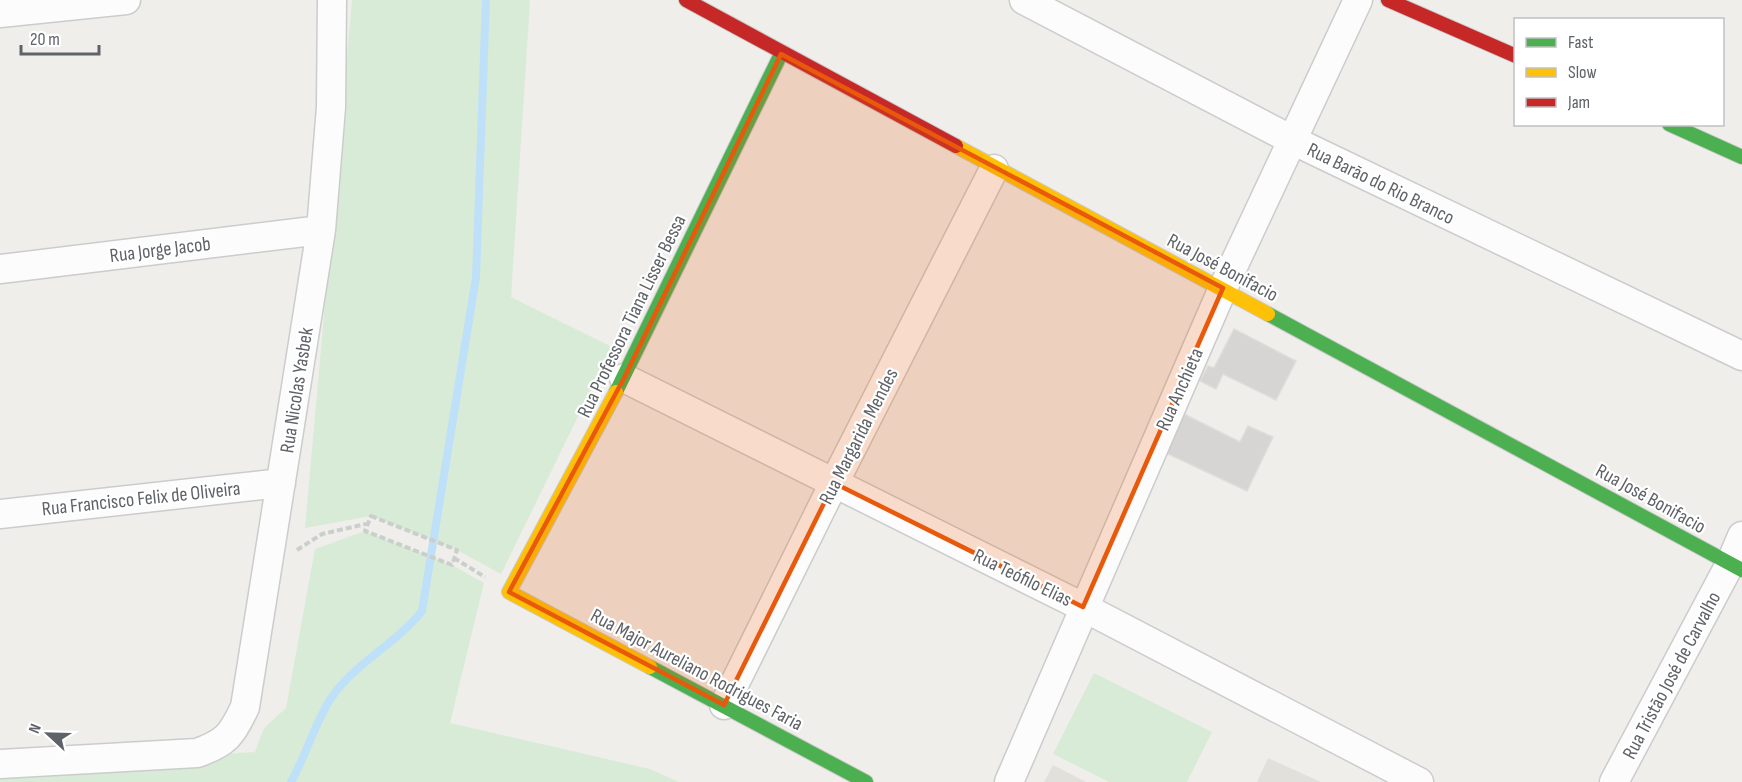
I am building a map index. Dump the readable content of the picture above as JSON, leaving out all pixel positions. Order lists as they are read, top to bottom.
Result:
{
  "streets": {
    "street": [
      "Rua Barão do Rio Branco",
      "Rua Jorge Jacob",
      "Rua José Bonifacio",
      "Rua Professora Tiana Lisser Bessa",
      "Rua Anchieta",
      "Rua Nicolas Yasbek",
      "Rua Margarida Mendes",
      "Rua Francisco Felix de Oliveira",
      "Rua Teófilo Elias",
      "Rua Major Aureliano Rodrigues Faria",
      "Rua Tristão José de Carvalho"
    ]
  },
  "crossings": [
    ["Rua Barão do Rio Branco", "Rua Anchieta"],
    ["Rua Jorge Jacob", "Rua Nicolas Yasbek"],
    ["Rua José Bonifacio", "Rua Professora Tiana Lisser Bessa"],
    ["Rua José Bonifacio", "Rua Anchieta"],
    ["Rua José Bonifacio", "Rua Margarida Mendes"],
    ["Rua José Bonifacio", "Rua Tristão José de Carvalho"],
    ["Rua Professora Tiana Lisser Bessa", "Rua Teófilo Elias"],
    ["Rua Professora Tiana Lisser Bessa", "Rua Major Aureliano Rodrigues Faria"],
    ["Rua Anchieta", "Rua Teófilo Elias"],
    ["Rua Nicolas Yasbek", "Rua Francisco Felix de Oliveira"],
    ["Rua Margarida Mendes", "Rua Teófilo Elias"],
    ["Rua Margarida Mendes", "Rua Major Aureliano Rodrigues Faria"]
  ],
  "legend": ["Fast", "Slow", "Jam"],
  "scale_bar": "20 m",
  "north": "left"
}
